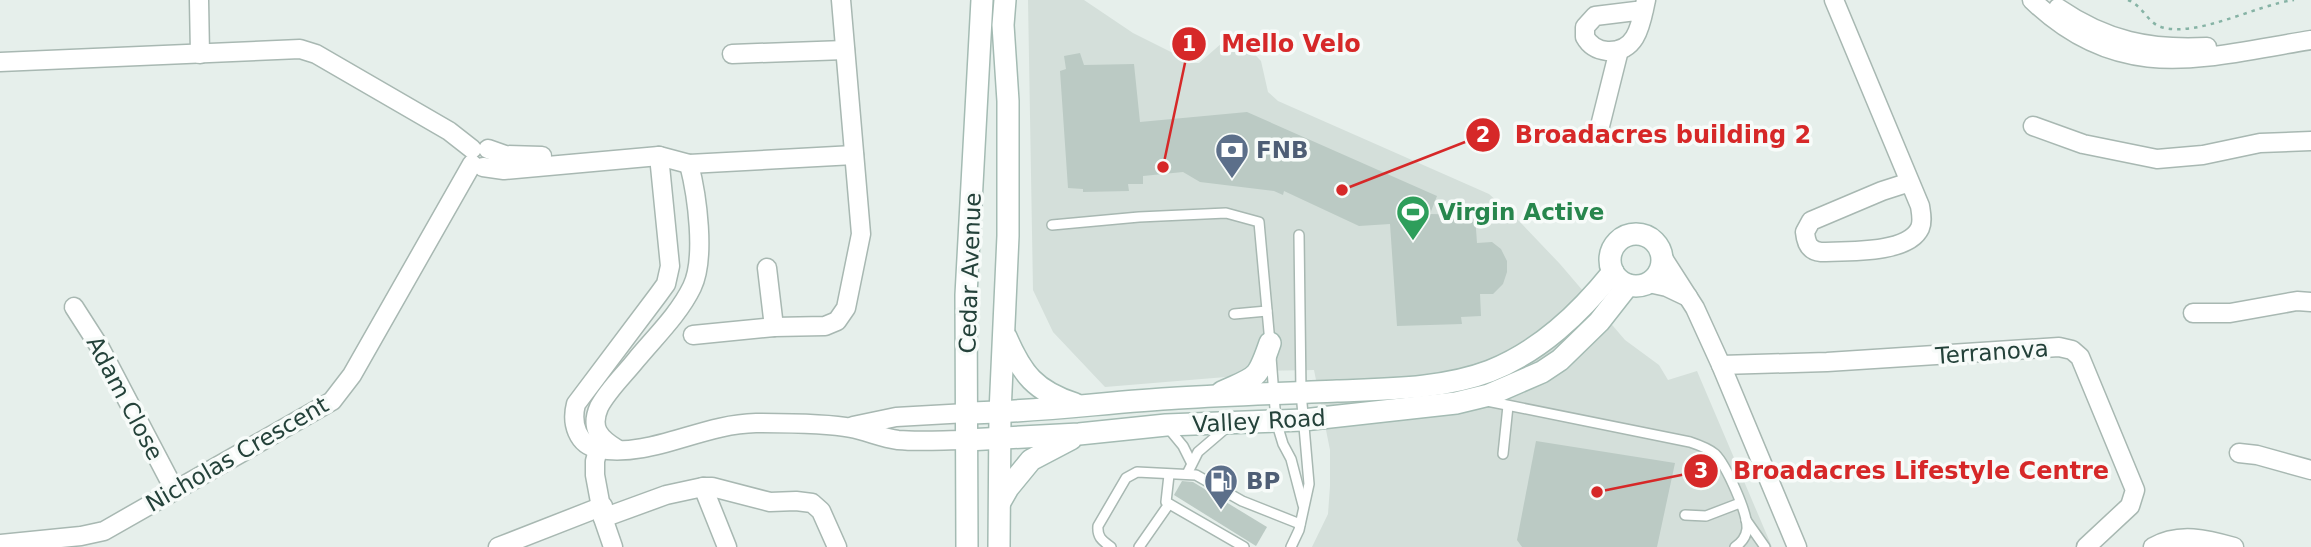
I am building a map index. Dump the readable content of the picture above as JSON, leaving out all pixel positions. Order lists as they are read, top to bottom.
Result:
{
  "streets": {
    "street": [
      "Cedar Avenue",
      "Terranova",
      "Adam Close",
      "Valley Road",
      "Nicholas Crescent"
    ]
  },
  "crossings": [
    ["Cedar Avenue", "Valley Road"],
    ["Adam Close", "Nicholas Crescent"]
  ],
  "places": {
    "other": ["Mello Velo", "Broadacres building 2", "Broadacres Lifestyle Centre"],
    "bank": ["FNB"],
    "sports": ["Virgin Active"],
    "fuel station": ["BP"]
  }
}
